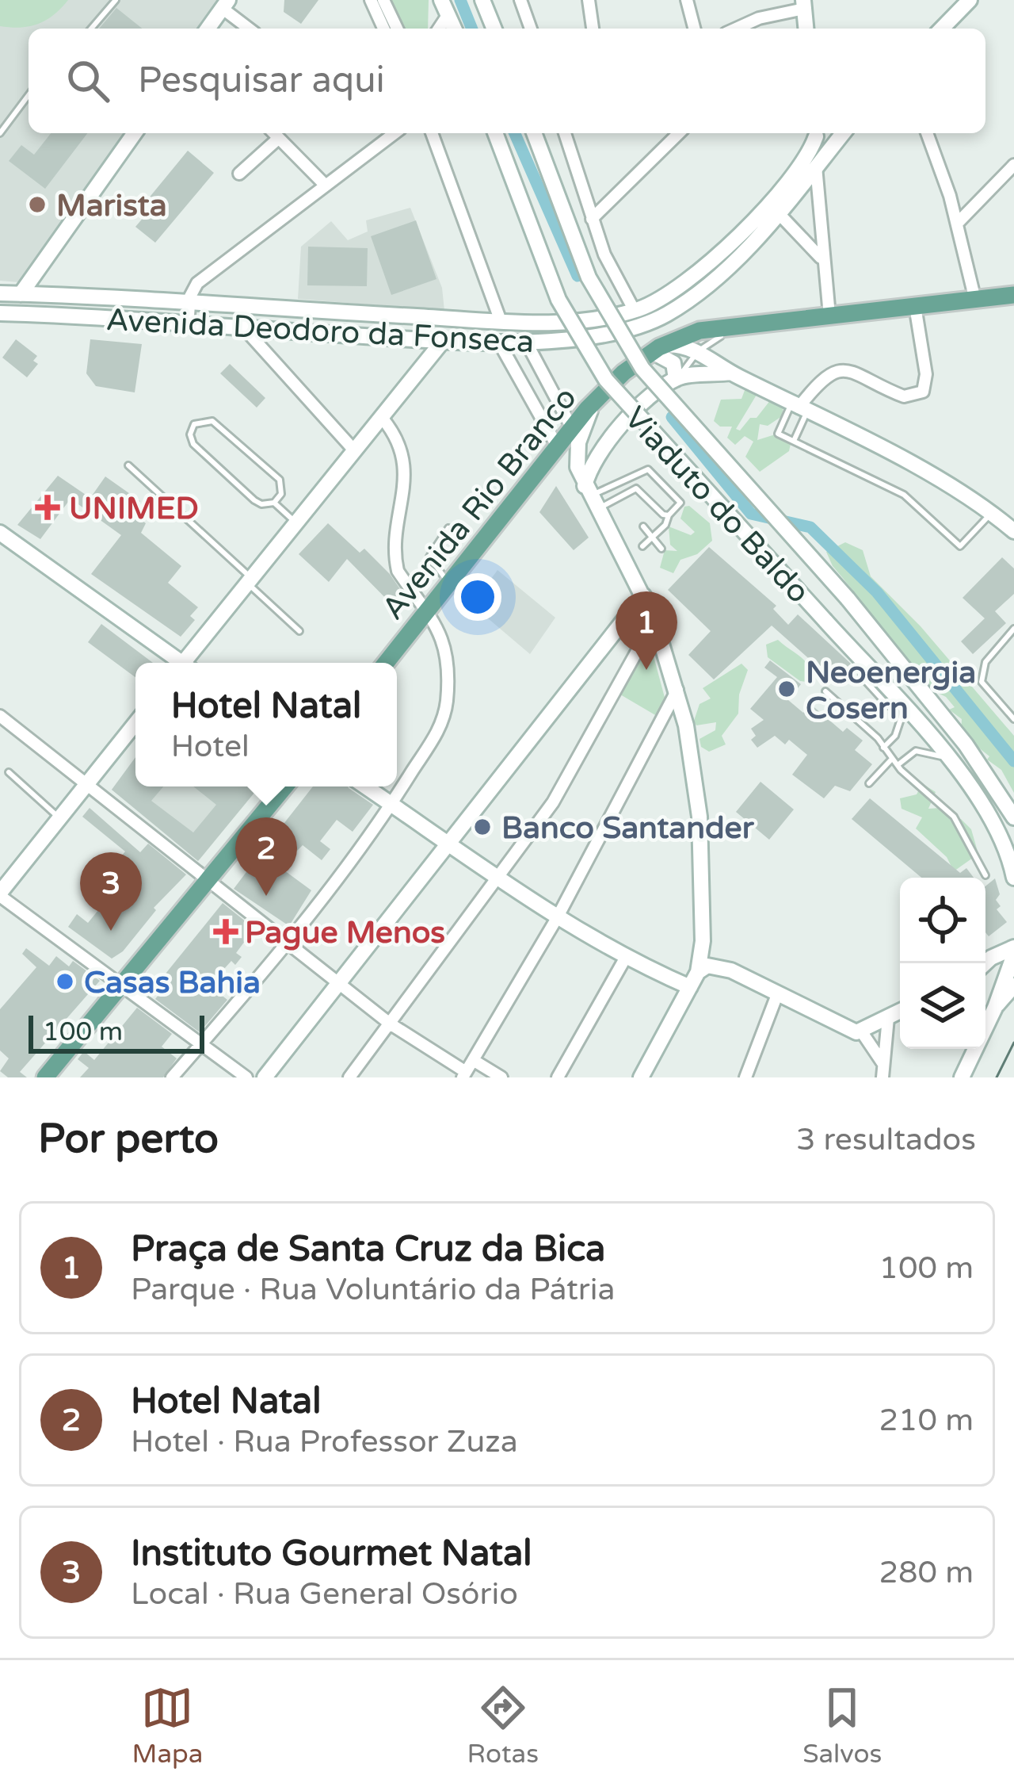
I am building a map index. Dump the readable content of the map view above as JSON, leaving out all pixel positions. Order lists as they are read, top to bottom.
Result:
{
  "streets": {
    "main road": ["Avenida Deodoro da Fonseca", "Avenida Rio Branco", "Viaduto do Baldo"]
  },
  "places": {
    "other": [
      "Marista",
      "Neoenergia Cosern",
      "Banco Santander",
      "Casas Bahia"
    ],
    "health": ["UNIMED", "Pague Menos"]
  },
  "scale_bar": "100 m",
  "page": {
    "search": "Pesquisar aqui",
    "pins": ["1", "2", "3"],
    "popup": ["Hotel Natal", "Hotel"],
    "scale": "100 m",
    "heading": ["Por perto", "3 resultados"],
    "list": [
      {
        "mark": "1",
        "name": "Praça de Santa Cruz da Bica",
        "note": "Parque · Rua Voluntário da Pátria",
        "value": "100 m"
      },
      {
        "mark": "2",
        "name": "Hotel Natal",
        "note": "Hotel · Rua Professor Zuza",
        "value": "210 m"
      },
      {
        "mark": "3",
        "name": "Instituto Gourmet Natal",
        "note": "Local · Rua General Osório",
        "value": "280 m"
      }
    ],
    "nav": ["Mapa", "Rotas", "Salvos"]
  }
}
